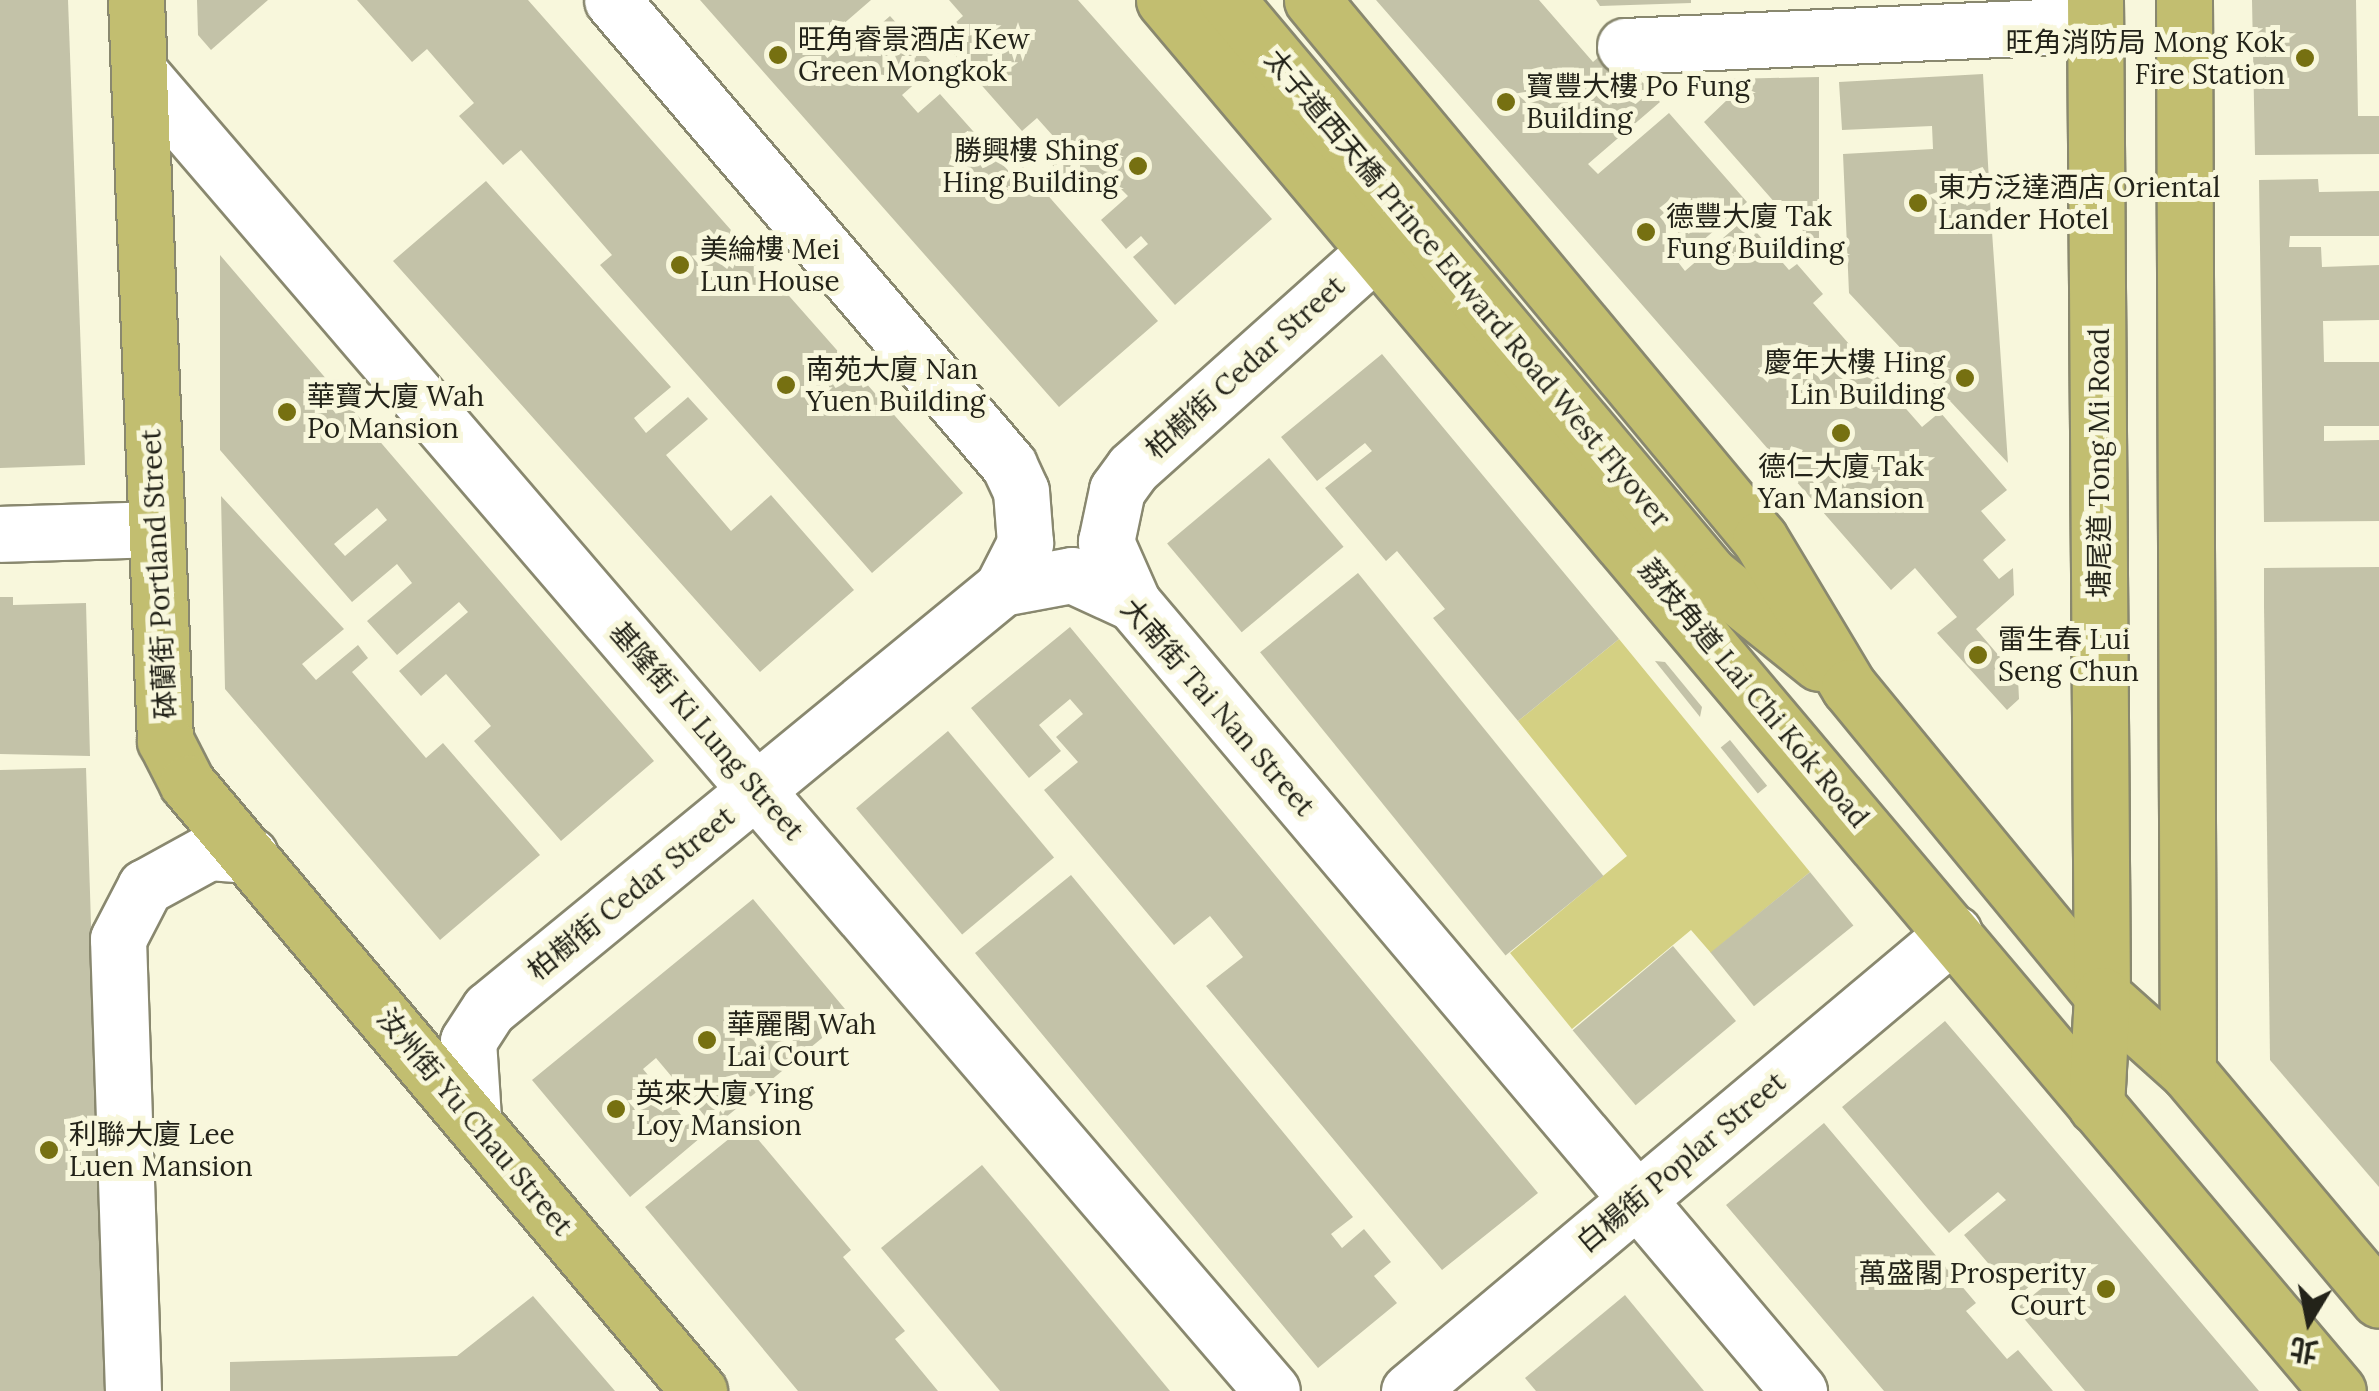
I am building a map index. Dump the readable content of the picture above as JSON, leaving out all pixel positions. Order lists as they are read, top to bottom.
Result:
{
  "streets": {
    "main road": [
      "太子道西天橋 Prince Edward Road West Flyover",
      "塘尾道 Tong Mi Road",
      "砵蘭街 Portland Street",
      "荔枝角道 Lai Chi Kok Road",
      "汝州街 Yu Chau Street"
    ],
    "street": [
      "柏樹街 Cedar Street",
      "大南街 Tai Nan Street",
      "基隆街 Ki Lung Street",
      "白楊街 Poplar Street"
    ]
  },
  "crossings": [
    ["太子道西天橋 Prince Edward Road West Flyover", "荔枝角道 Lai Chi Kok Road"],
    ["柏樹街 Cedar Street", "荔枝角道 Lai Chi Kok Road"],
    ["柏樹街 Cedar Street", "大南街 Tai Nan Street"],
    ["柏樹街 Cedar Street", "基隆街 Ki Lung Street"],
    ["柏樹街 Cedar Street", "汝州街 Yu Chau Street"],
    ["塘尾道 Tong Mi Road", "荔枝角道 Lai Chi Kok Road"],
    ["砵蘭街 Portland Street", "基隆街 Ki Lung Street"],
    ["砵蘭街 Portland Street", "汝州街 Yu Chau Street"],
    ["荔枝角道 Lai Chi Kok Road", "白楊街 Poplar Street"],
    ["大南街 Tai Nan Street", "白楊街 Poplar Street"]
  ],
  "places": [
    "旺角睿景酒店 Kew Green Mongkok",
    "旺角消防局 Mong Kok Fire Station",
    "寶豐大樓 Po Fung Building",
    "勝興樓 Shing Hing Building",
    "東方泛達酒店 Oriental Lander Hotel",
    "德豐大廈 Tak Fung Building",
    "美綸樓 Mei Lun House",
    "慶年大樓 Hing Lin Building",
    "南苑大廈 Nan Yuen Building",
    "華寶大廈 Wah Po Mansion",
    "德仁大廈 Tak Yan Mansion",
    "雷生春 Lui Seng Chun",
    "華麗閣 Wah Lai Court",
    "英來大廈 Ying Loy Mansion",
    "利聯大廈 Lee Luen Mansion",
    "萬盛閣 Prosperity Court"
  ],
  "north": "bottom"
}
